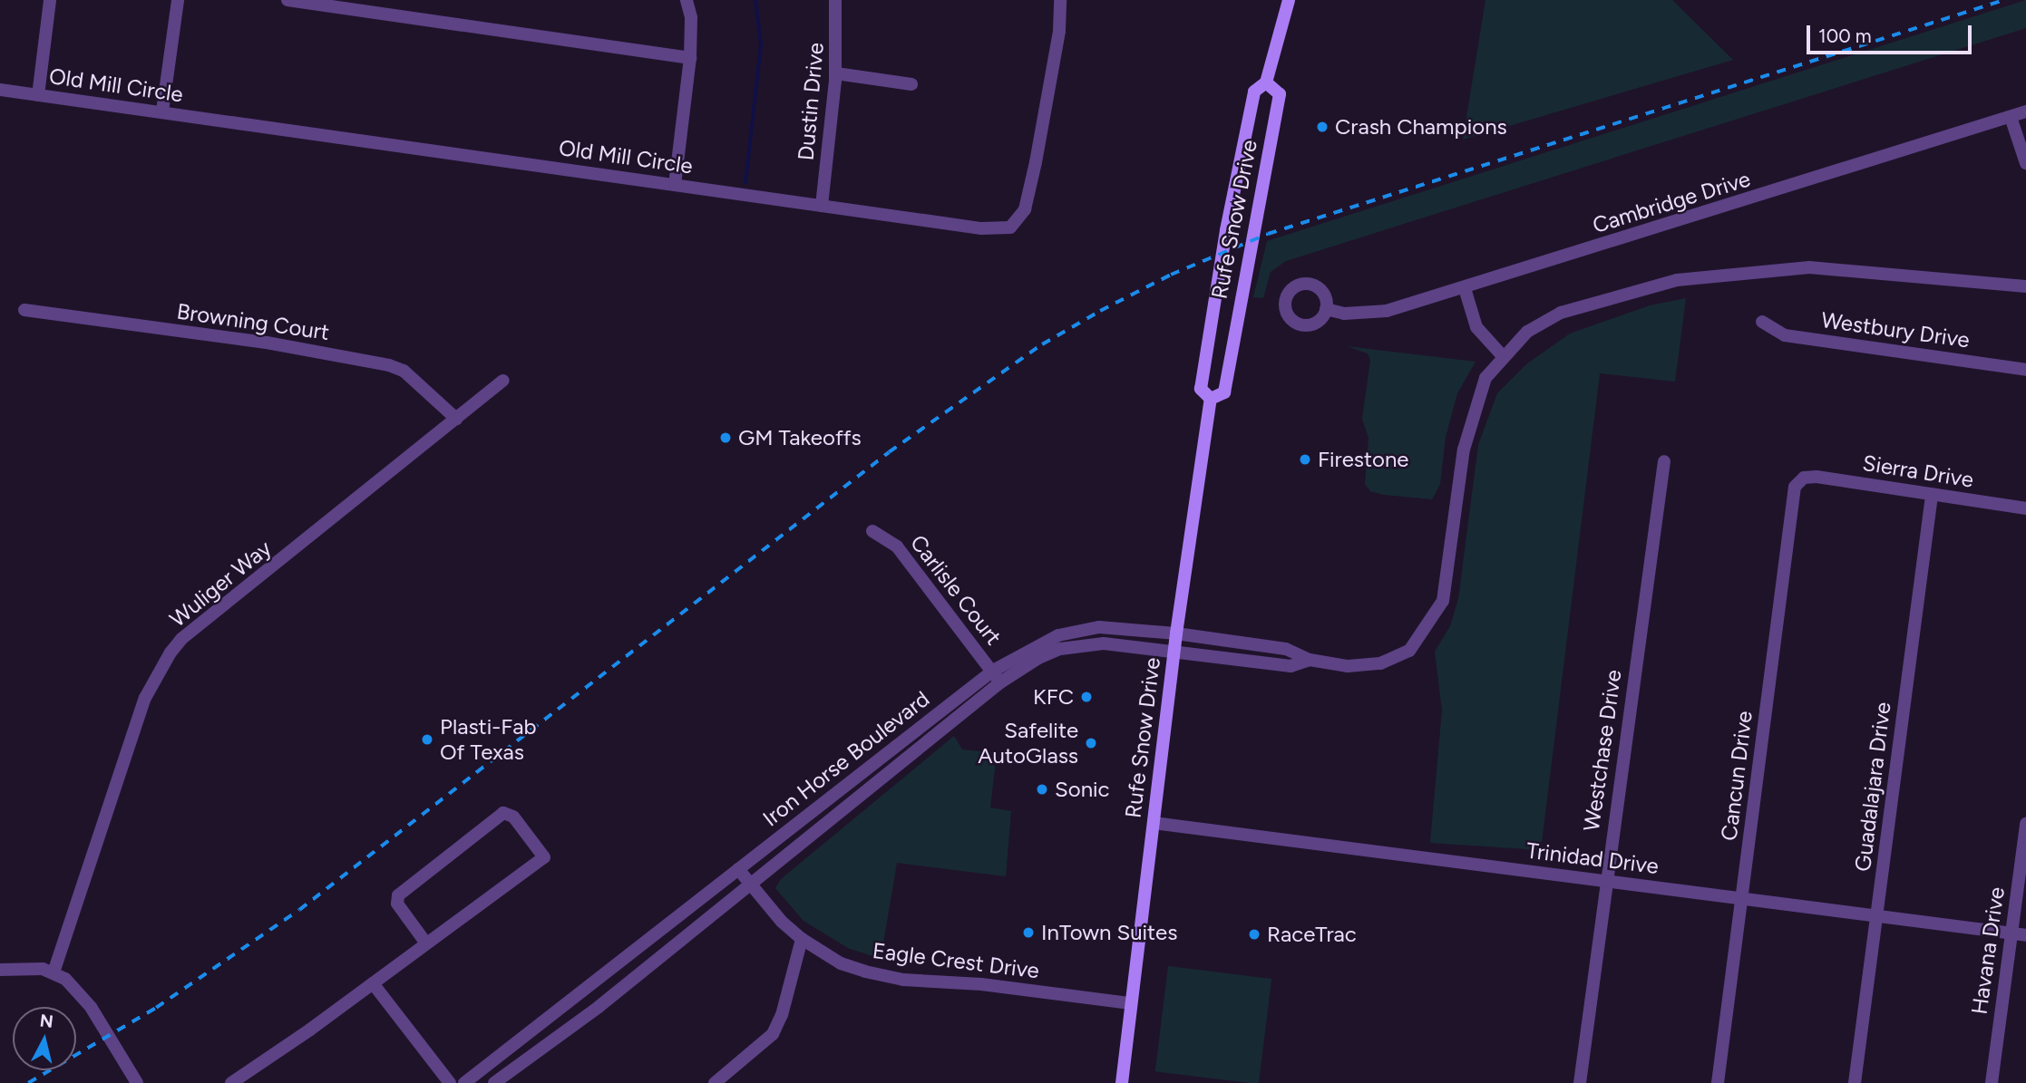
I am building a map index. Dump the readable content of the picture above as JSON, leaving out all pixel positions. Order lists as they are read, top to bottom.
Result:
{
  "streets": {
    "main road": ["Rufe Snow Drive"],
    "street": [
      "Old Mill Circle",
      "Dustin Drive",
      "Cambridge Drive",
      "Browning Court",
      "Westbury Drive",
      "Sierra Drive",
      "Wuliger Way",
      "Carlisle Court",
      "Westchase Drive",
      "Iron Horse Boulevard",
      "Cancun Drive",
      "Guadalajara Drive",
      "Trinidad Drive",
      "Havana Drive",
      "Eagle Crest Drive"
    ]
  },
  "crossings": [
    ["Old Mill Circle", "Dustin Drive"],
    ["Rufe Snow Drive", "Iron Horse Boulevard"],
    ["Rufe Snow Drive", "Trinidad Drive"],
    ["Rufe Snow Drive", "Eagle Crest Drive"],
    ["Browning Court", "Wuliger Way"],
    ["Sierra Drive", "Cancun Drive"],
    ["Sierra Drive", "Guadalajara Drive"],
    ["Carlisle Court", "Iron Horse Boulevard"],
    ["Westchase Drive", "Trinidad Drive"],
    ["Iron Horse Boulevard", "Eagle Crest Drive"],
    ["Cancun Drive", "Trinidad Drive"],
    ["Guadalajara Drive", "Trinidad Drive"],
    ["Trinidad Drive", "Havana Drive"]
  ],
  "places": [
    "Crash Champions",
    "GM Takeoffs",
    "Firestone",
    "KFC",
    "Plasti-Fab Of Texas",
    "Safelite AutoGlass",
    "Sonic",
    "InTown Suites",
    "RaceTrac"
  ],
  "scale_bar": "100 m",
  "north": "top"
}
